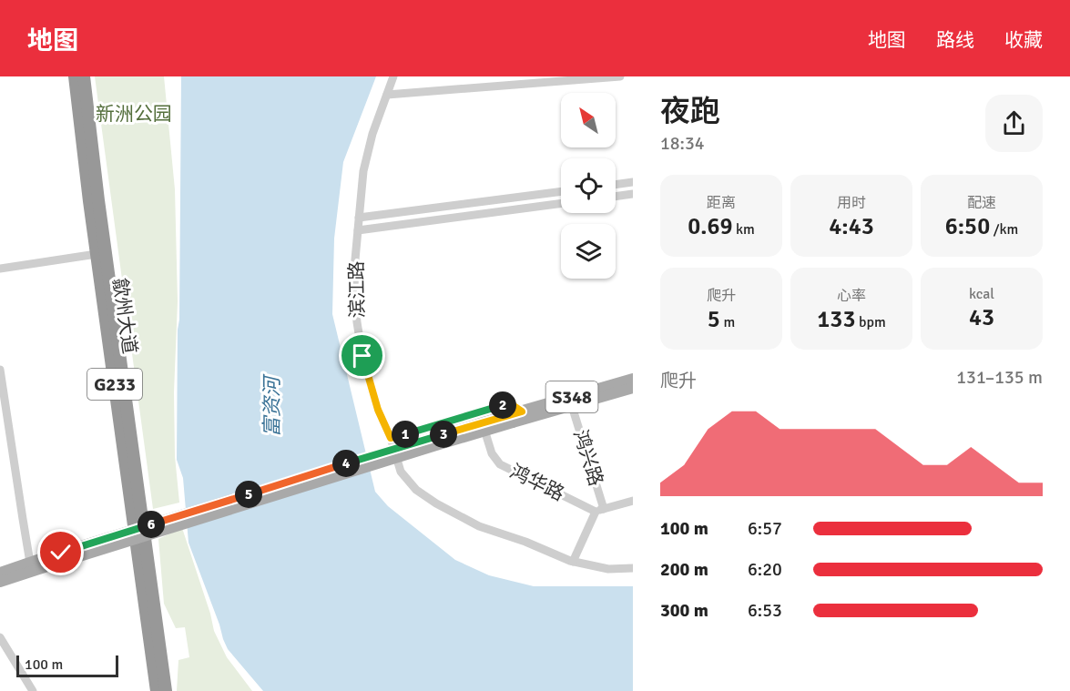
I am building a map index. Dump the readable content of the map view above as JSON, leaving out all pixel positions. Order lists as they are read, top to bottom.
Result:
{
  "streets": {
    "highway": ["歙州大道", "G233"],
    "main road": ["S348"],
    "street": ["滨江路", "鸿兴路", "鸿华路"]
  },
  "crossings": [
    ["滨江路", "鸿兴路"],
    ["S348", "鸿兴路"],
    ["鸿兴路", "鸿华路"]
  ],
  "water": ["富资河"],
  "parks": ["新洲公园"],
  "scale_bar": "100 m",
  "north": "top left",
  "page": {
    "header": "地图",
    "nav": ["地图", "路线", "收藏"],
    "heading": ["夜跑", "18:34"],
    "stats": [
      ["距离", "0.69 km"],
      ["用时", "4:43"],
      ["配速", "6:50 /km"],
      ["爬升", "5 m"],
      ["心率", "133 bpm"],
      ["kcal", "43"]
    ],
    "chart": ["爬升", "131–135 m"],
    "pins": [
      "2",
      "1",
      "3",
      "4",
      "5",
      "6"
    ],
    "list": [
      {
        "name": "100 m",
        "note": "6:57"
      },
      {
        "name": "200 m",
        "note": "6:20"
      },
      {
        "name": "300 m",
        "note": "6:53"
      }
    ],
    "scale": "100 m"
  }
}
